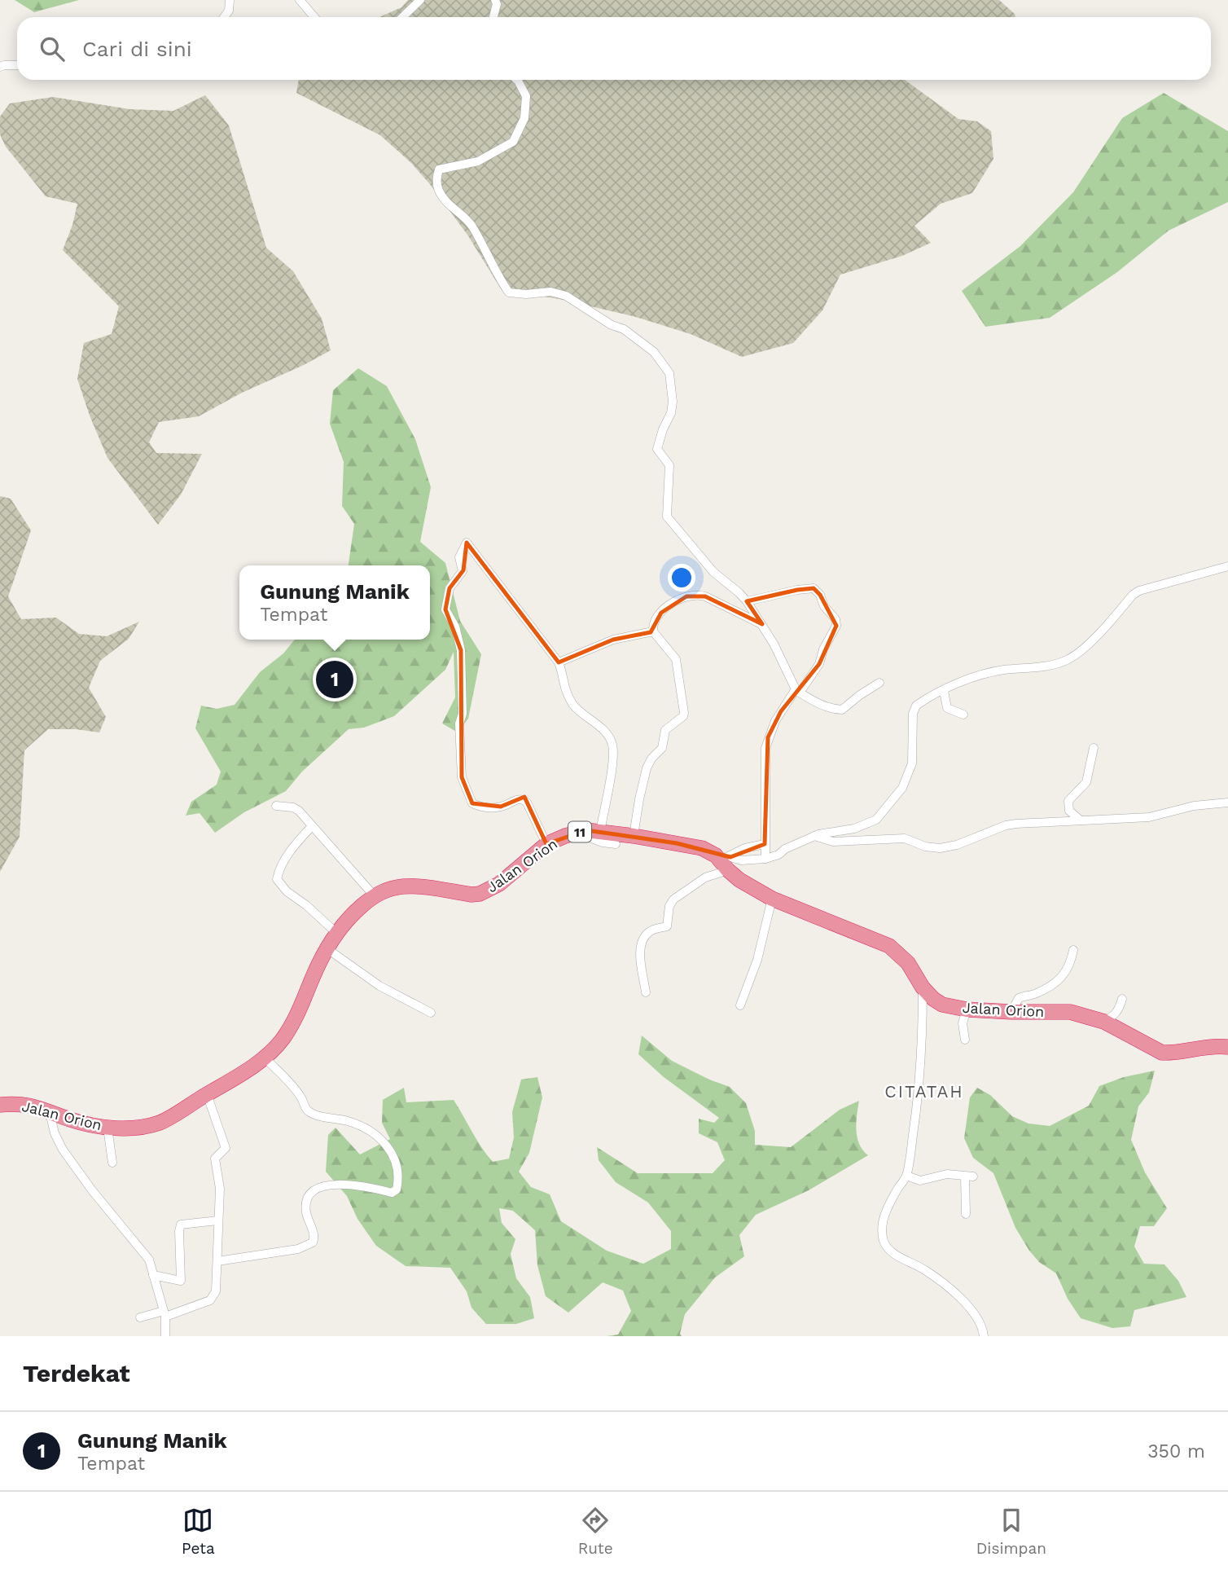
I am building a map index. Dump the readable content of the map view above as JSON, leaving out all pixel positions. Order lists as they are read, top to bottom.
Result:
{
  "streets": {
    "highway": ["11", "Jalan Orion"]
  },
  "districts": ["CITATAH"],
  "page": {
    "search": "Cari di sini",
    "popup": ["Gunung Manik", "Tempat"],
    "pins": "1",
    "heading": "Terdekat",
    "list": [
      {
        "mark": "1",
        "name": "Gunung Manik",
        "note": "Tempat",
        "value": "350 m"
      }
    ],
    "nav": ["Peta", "Rute", "Disimpan"]
  }
}
